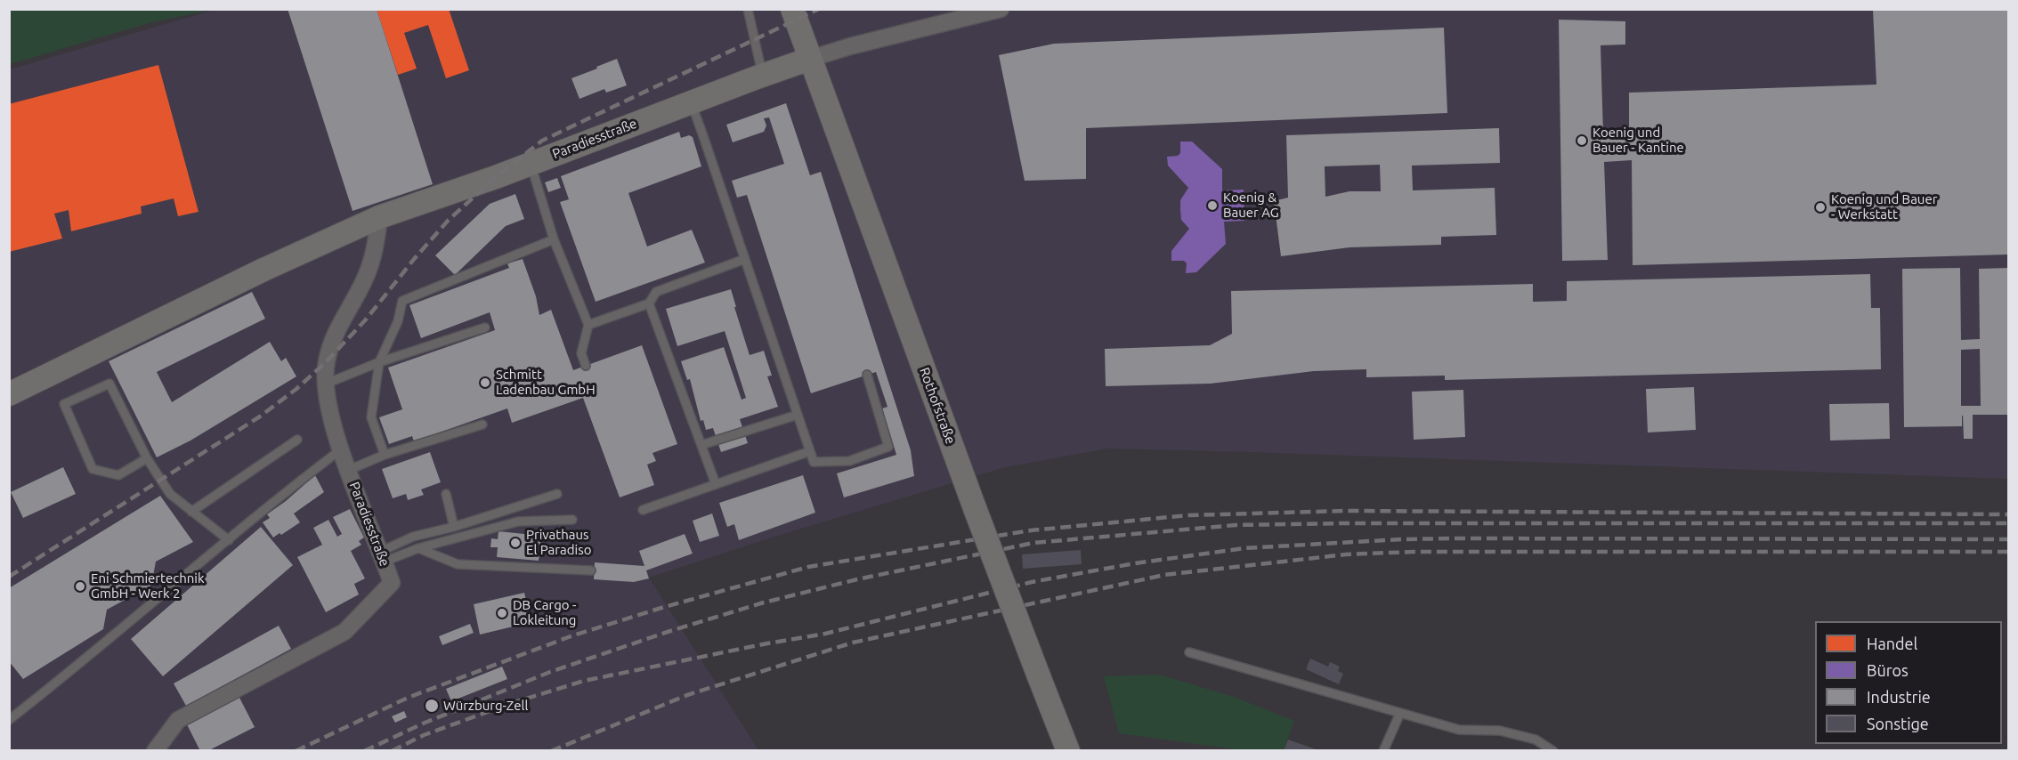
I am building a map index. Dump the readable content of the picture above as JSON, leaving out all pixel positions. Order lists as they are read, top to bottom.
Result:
{
  "streets": {
    "street": ["Paradiesstraße", "Rothofstraße"]
  },
  "crossings": [
    ["Paradiesstraße", "Rothofstraße"]
  ],
  "places": [
    "Koenig und Bauer - Kantine",
    "Koenig & Bauer AG",
    "Koenig und Bauer - Werkstatt",
    "Schmitt Ladenbau GmbH",
    "Privathaus El Paradiso",
    "Eni Schmiertechnik GmbH - Werk 2",
    "DB Cargo - Lokleitung",
    "Würzburg-Zell"
  ],
  "legend": [
    "Handel",
    "Büros",
    "Industrie",
    "Sonstige"
  ]
}
